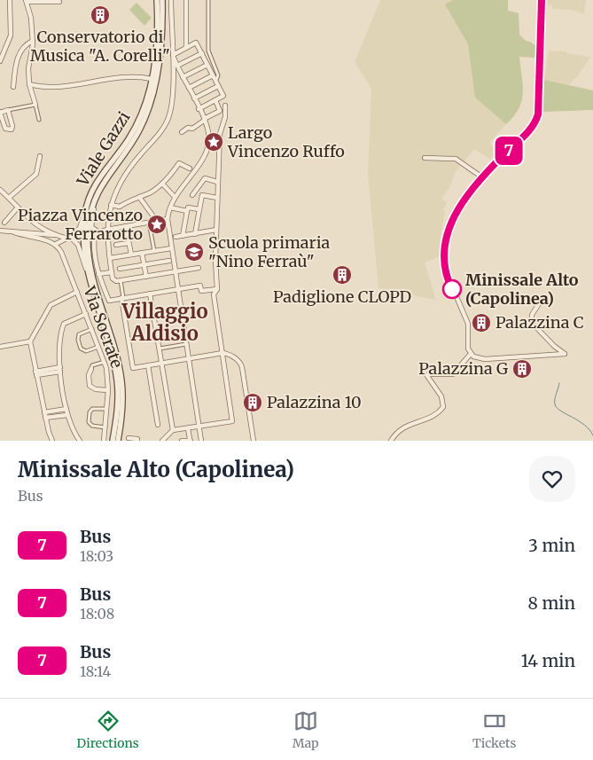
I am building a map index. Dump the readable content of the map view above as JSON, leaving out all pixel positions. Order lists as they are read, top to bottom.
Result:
{
  "streets": {
    "main road": ["Viale Gazzi"],
    "street": ["Via Socrate"]
  },
  "districts": ["Villaggio Aldisio"],
  "places": {
    "building": [
      "Conservatorio di Musica \"A. Corelli\"",
      "Padiglione CLOPD",
      "Palazzina C",
      "Palazzina G",
      "Palazzina 10"
    ],
    "place": ["Largo Vincenzo Ruffo", "Piazza Vincenzo Ferrarotto"],
    "school or university": ["Scuola primaria \"Nino Ferraù\""],
    "other": ["Minissale Alto (Capolinea)"]
  },
  "lines": ["bus line 7"],
  "page": {
    "on_map": "7",
    "heading": ["Minissale Alto (Capolinea)", "Bus"],
    "list": [
      {
        "mark": "7",
        "name": "Bus",
        "note": "18:03",
        "value": "3 min"
      },
      {
        "mark": "7",
        "name": "Bus",
        "note": "18:08",
        "value": "8 min"
      },
      {
        "mark": "7",
        "name": "Bus",
        "note": "18:14",
        "value": "14 min"
      }
    ],
    "tabs": ["Directions", "Map", "Tickets"]
  }
}
